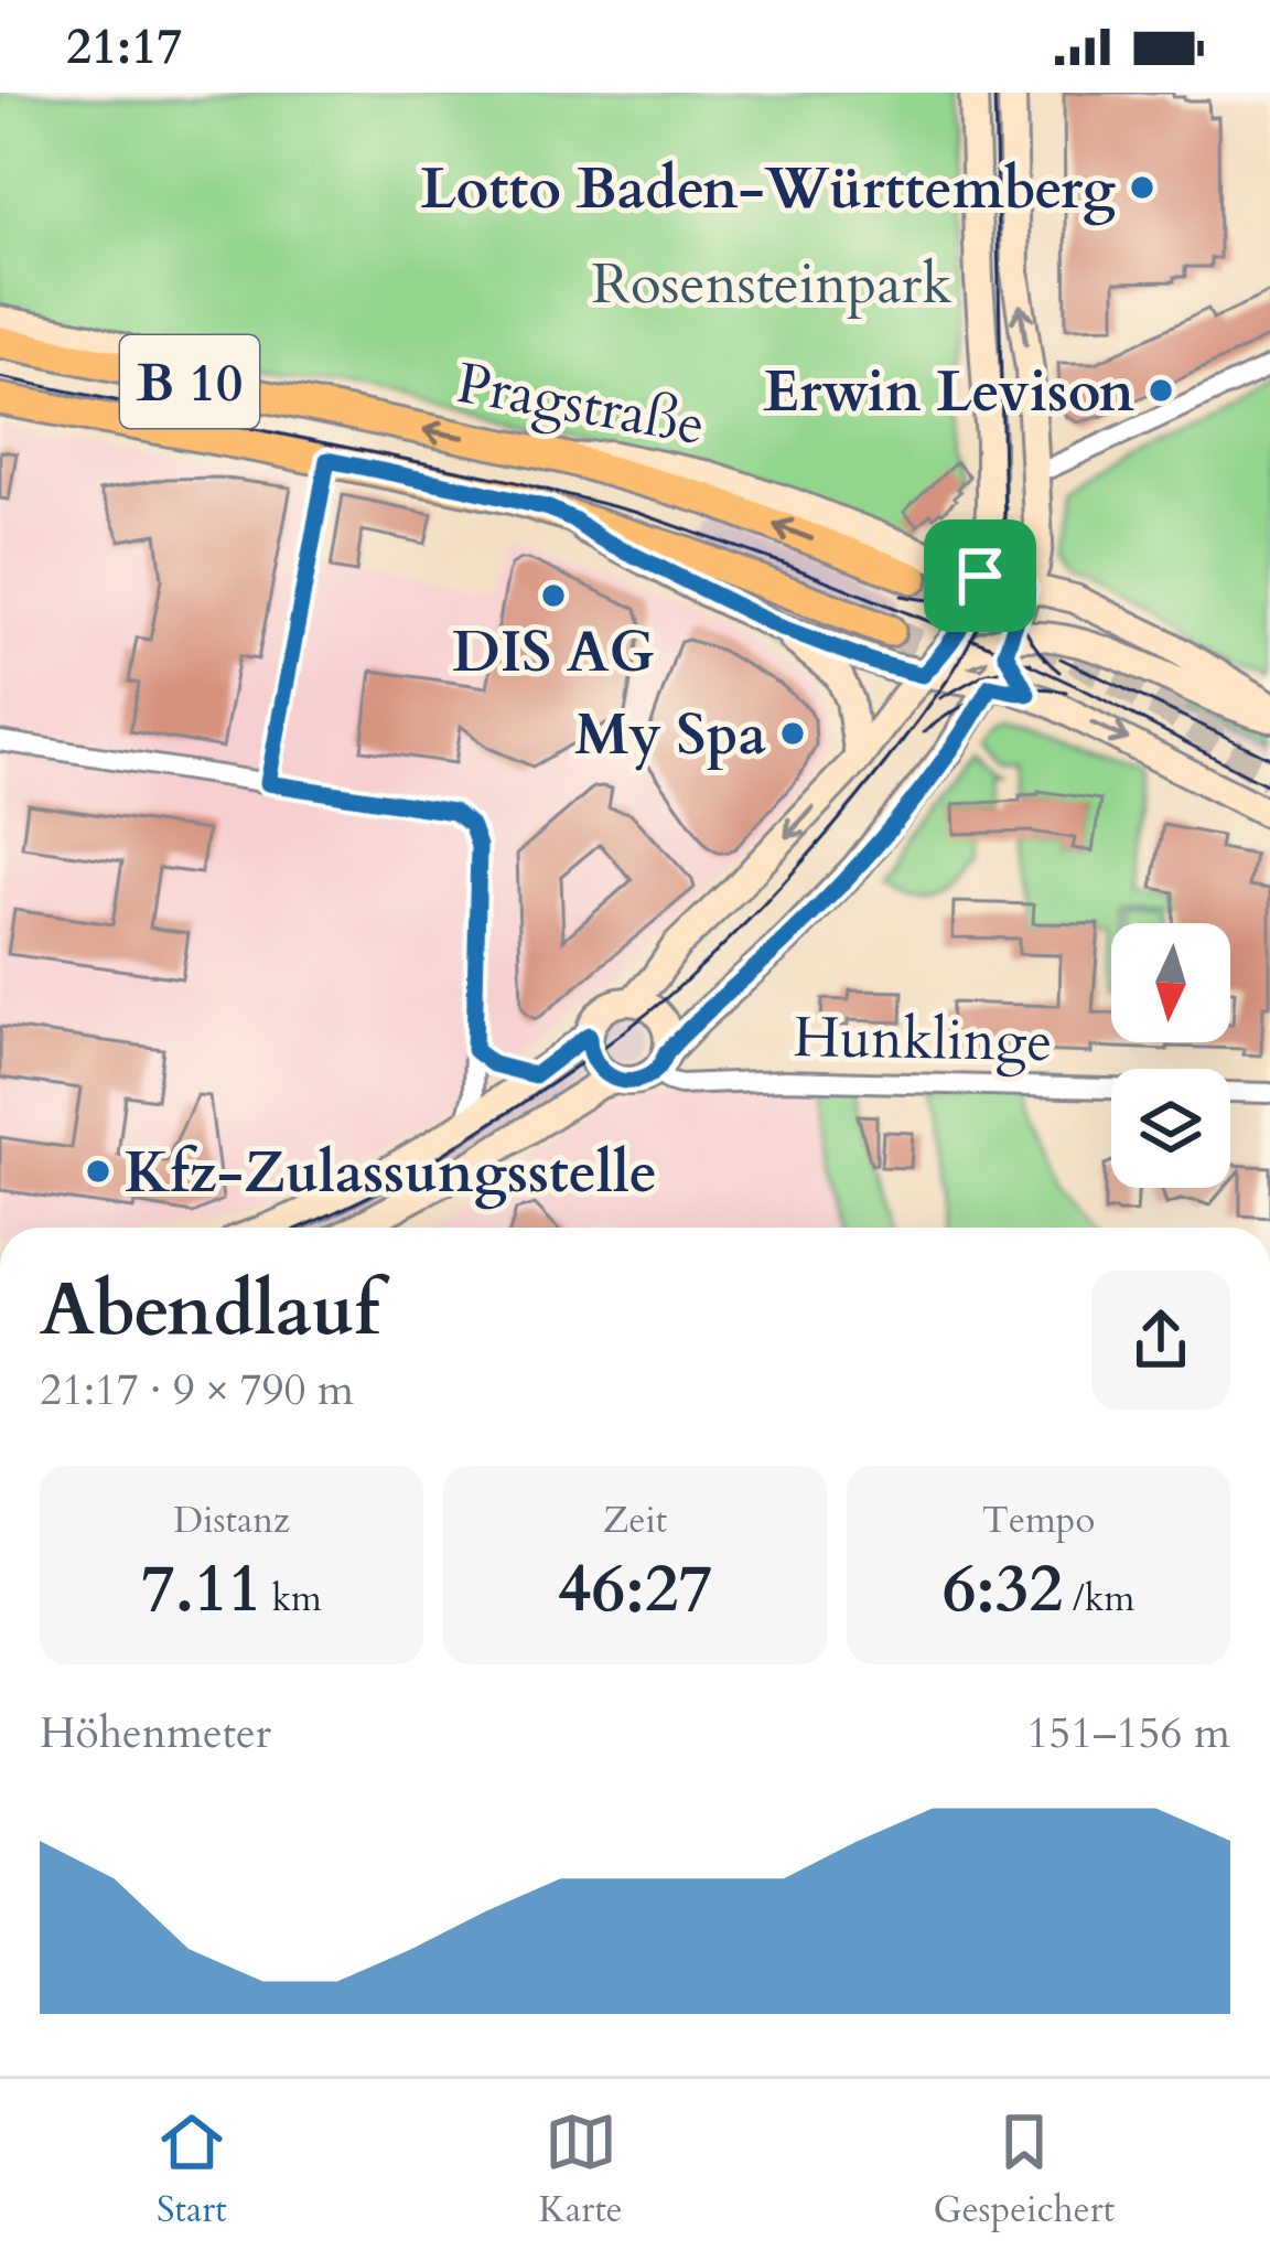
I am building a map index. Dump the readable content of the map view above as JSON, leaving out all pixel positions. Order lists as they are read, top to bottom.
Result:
{
  "streets": {
    "main road": ["B 10", "Pragstraße"],
    "street": ["Hunklinge"]
  },
  "crossings": [
    ["B 10", "Pragstraße"]
  ],
  "parks": ["Rosensteinpark"],
  "places": [
    "Lotto Baden-Württemberg",
    "Erwin Levison",
    "DIS AG",
    "My Spa",
    "Kfz-Zulassungsstelle"
  ],
  "north": "bottom",
  "page": {
    "status": "21:17",
    "heading": ["Abendlauf", "21:17 · 9 × 790 m"],
    "stats": [
      ["Distanz", "7.11 km"],
      ["Zeit", "46:27"],
      ["Tempo", "6:32 /km"]
    ],
    "chart": ["Höhenmeter", "151–156 m"],
    "tabs": ["Start", "Karte", "Gespeichert"]
  }
}
